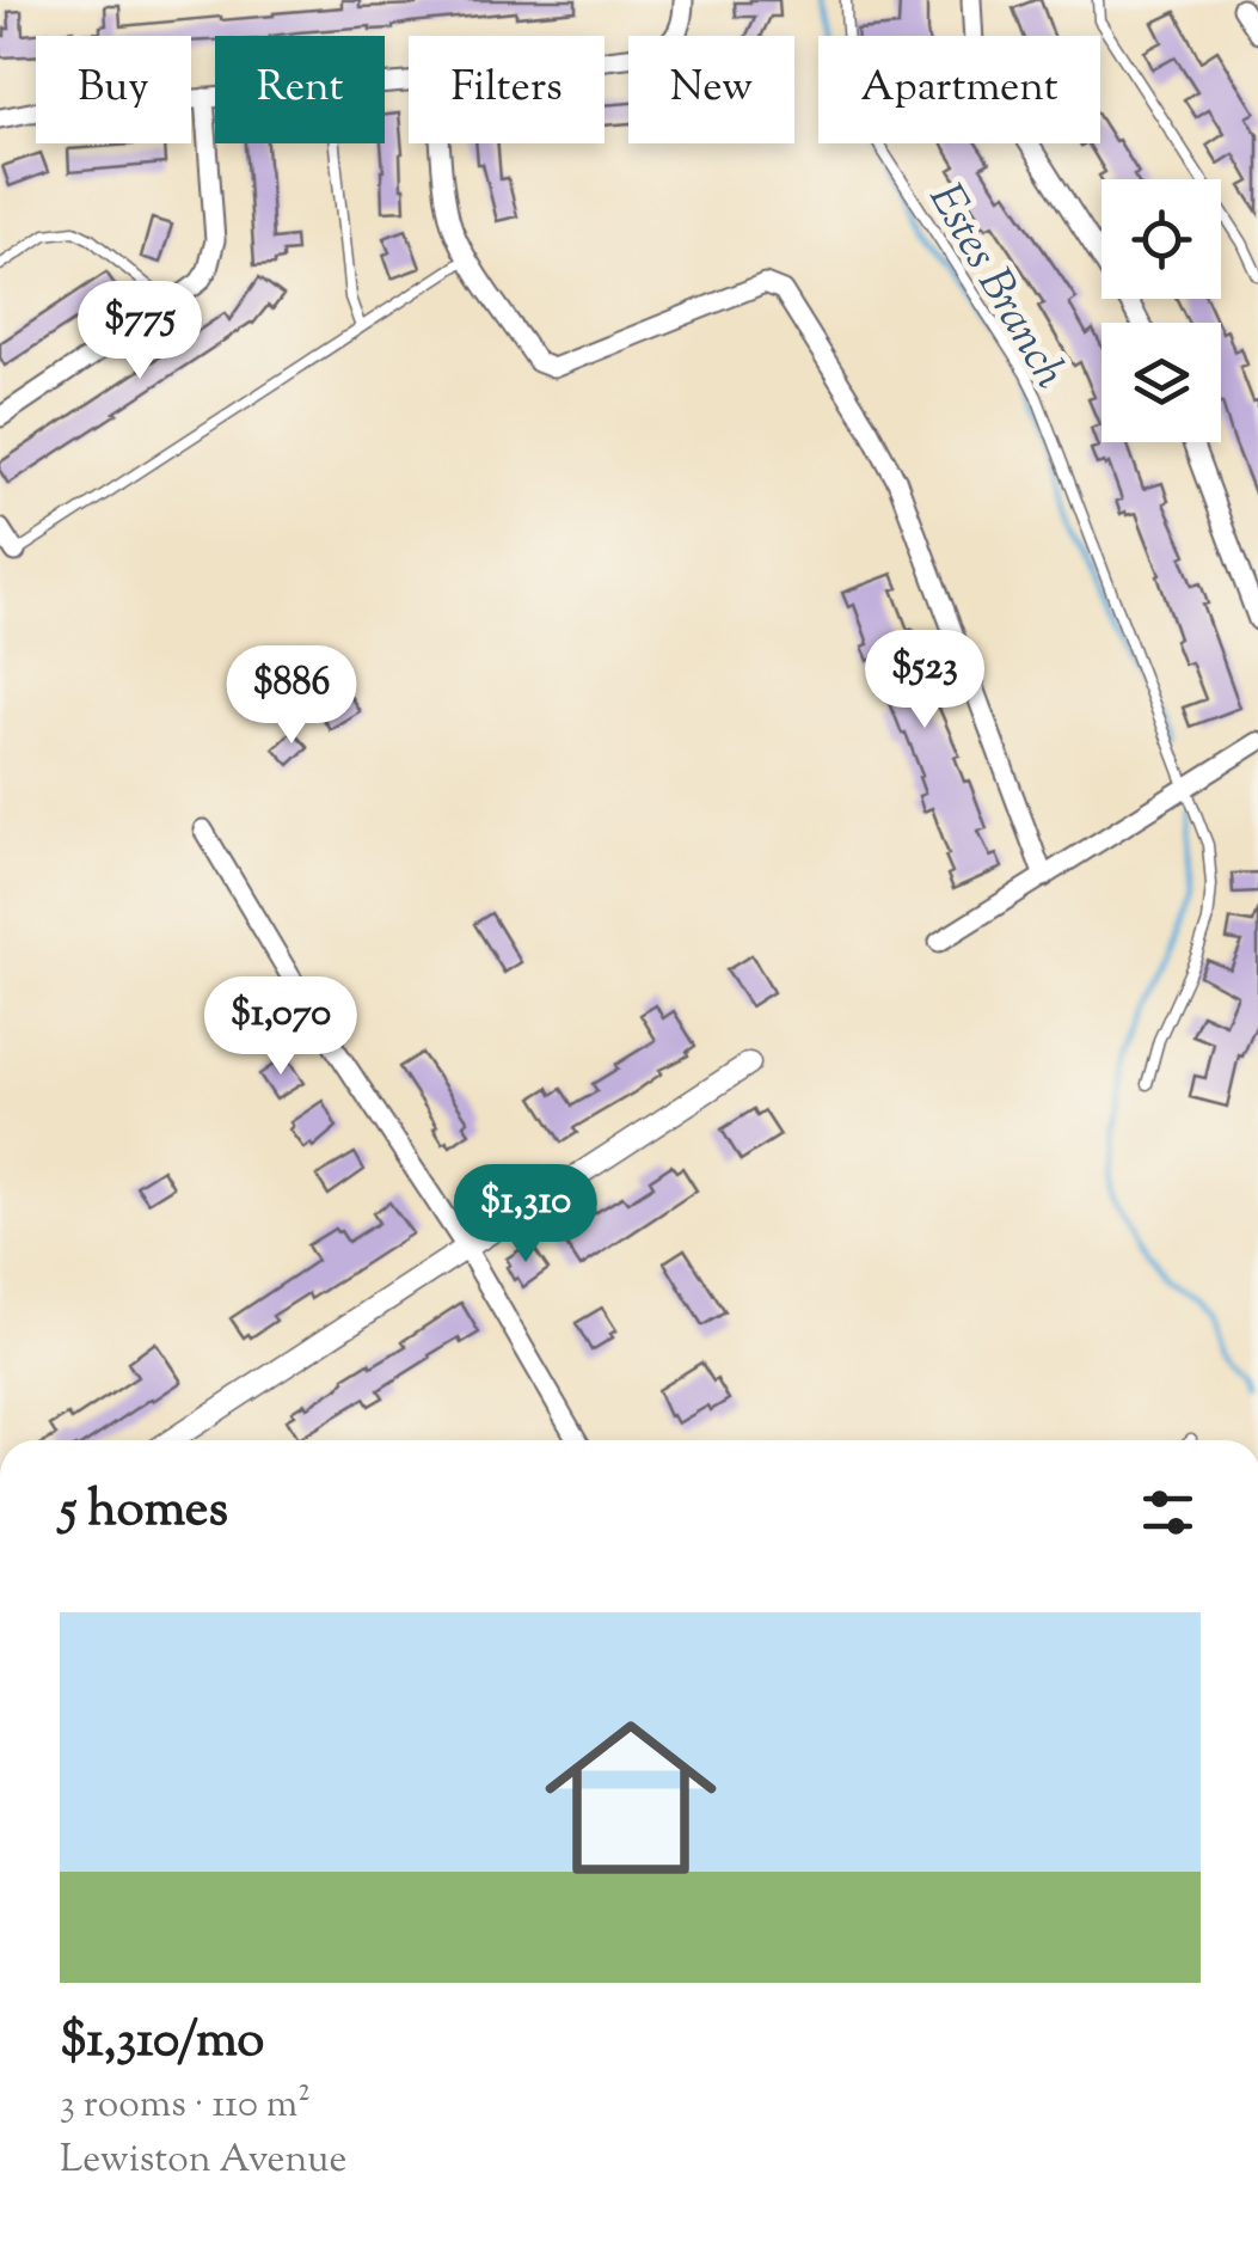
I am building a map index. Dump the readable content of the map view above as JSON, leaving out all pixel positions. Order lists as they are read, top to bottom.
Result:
{
  "water": ["Estes Branch"],
  "page": {
    "chip": [
      "Buy",
      "Rent",
      "Filters",
      "New",
      "Apartment"
    ],
    "price": [
      "$775",
      "$523",
      "$886",
      "$1,070",
      "$1,310"
    ],
    "heading": "5 homes",
    "list": [
      {
        "name": "$1,310/mo",
        "note": "3 rooms · 110 m² · Lewiston Avenue"
      }
    ]
  }
}
